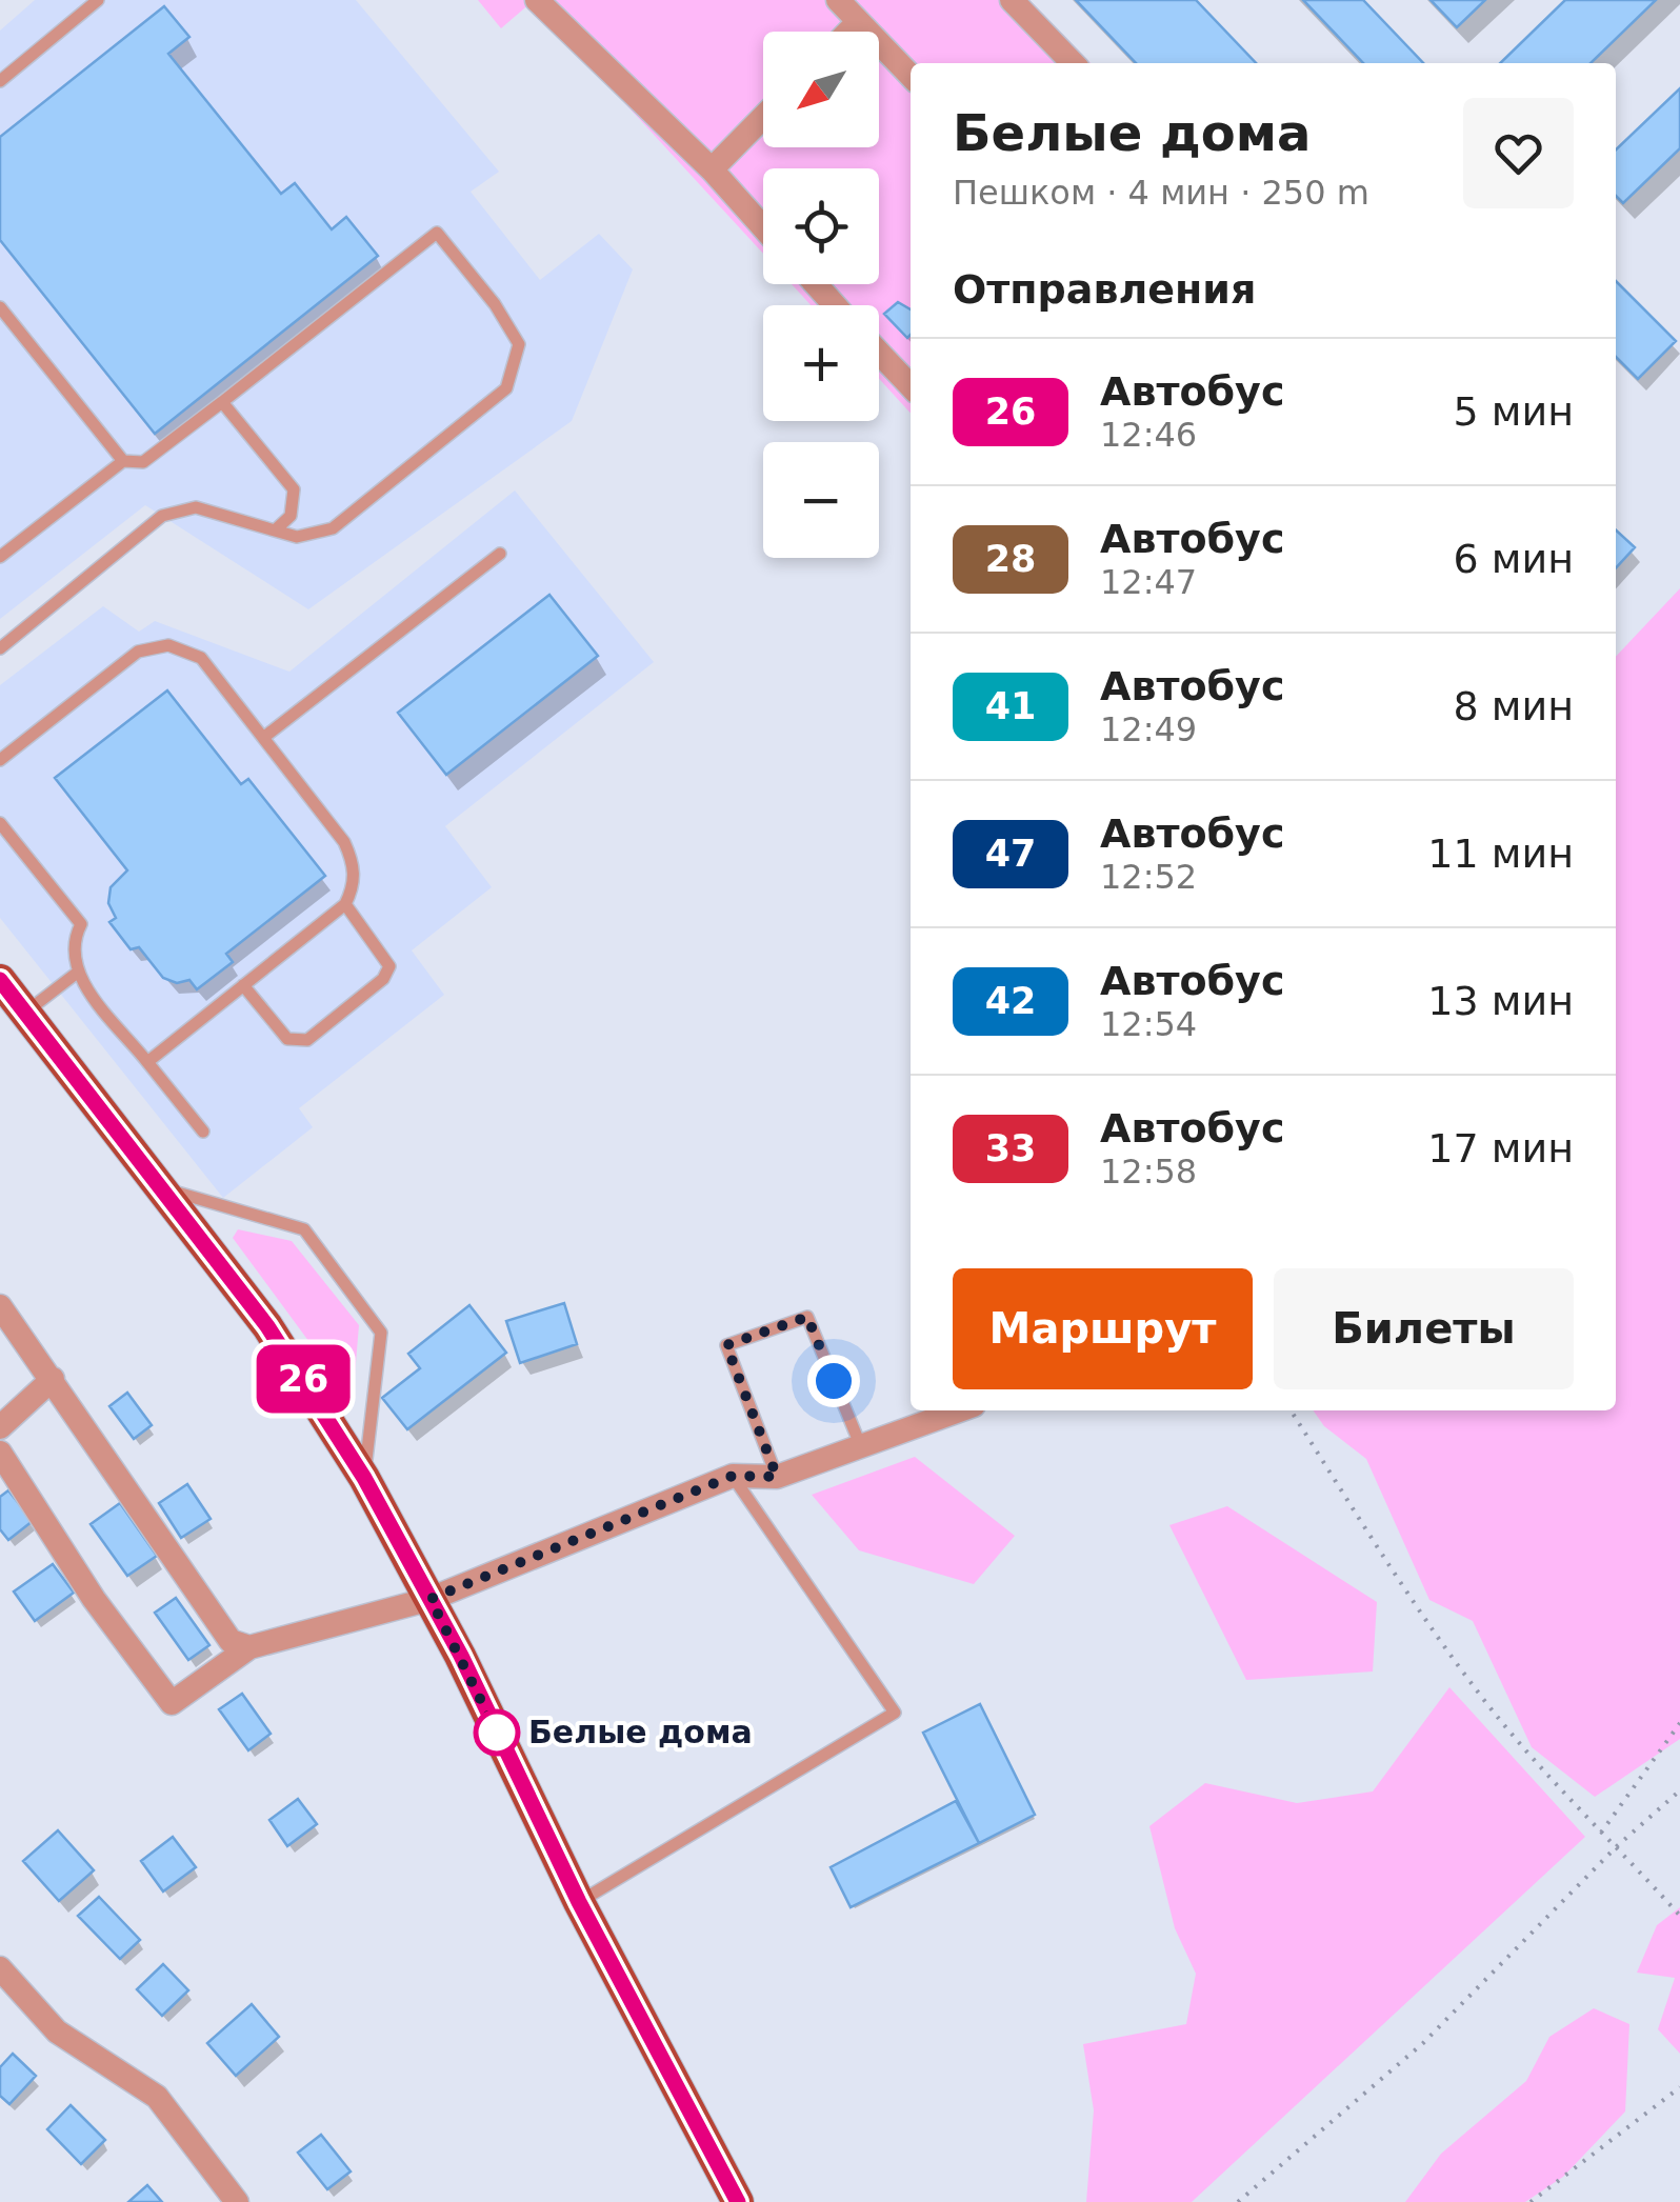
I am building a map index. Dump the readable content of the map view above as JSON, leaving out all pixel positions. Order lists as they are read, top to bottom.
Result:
{
  "places": ["Белые дома"],
  "lines": ["bus line 26"],
  "north": "bottom left",
  "page": {
    "on_map": "26",
    "map_buttons": ["+", "−"],
    "heading": [
      ["Белые дома", "Пешком · 4 мин · 250 m"],
      "Отправления"
    ],
    "list": [
      {
        "mark": "26",
        "name": "Автобус",
        "note": "12:46",
        "value": "5 мин"
      },
      {
        "mark": "28",
        "name": "Автобус",
        "note": "12:47",
        "value": "6 мин"
      },
      {
        "mark": "41",
        "name": "Автобус",
        "note": "12:49",
        "value": "8 мин"
      },
      {
        "mark": "47",
        "name": "Автобус",
        "note": "12:52",
        "value": "11 мин"
      },
      {
        "mark": "42",
        "name": "Автобус",
        "note": "12:54",
        "value": "13 мин"
      },
      {
        "mark": "33",
        "name": "Автобус",
        "note": "12:58",
        "value": "17 мин"
      }
    ],
    "buttons": ["Маршрут", "Билеты"]
  }
}
